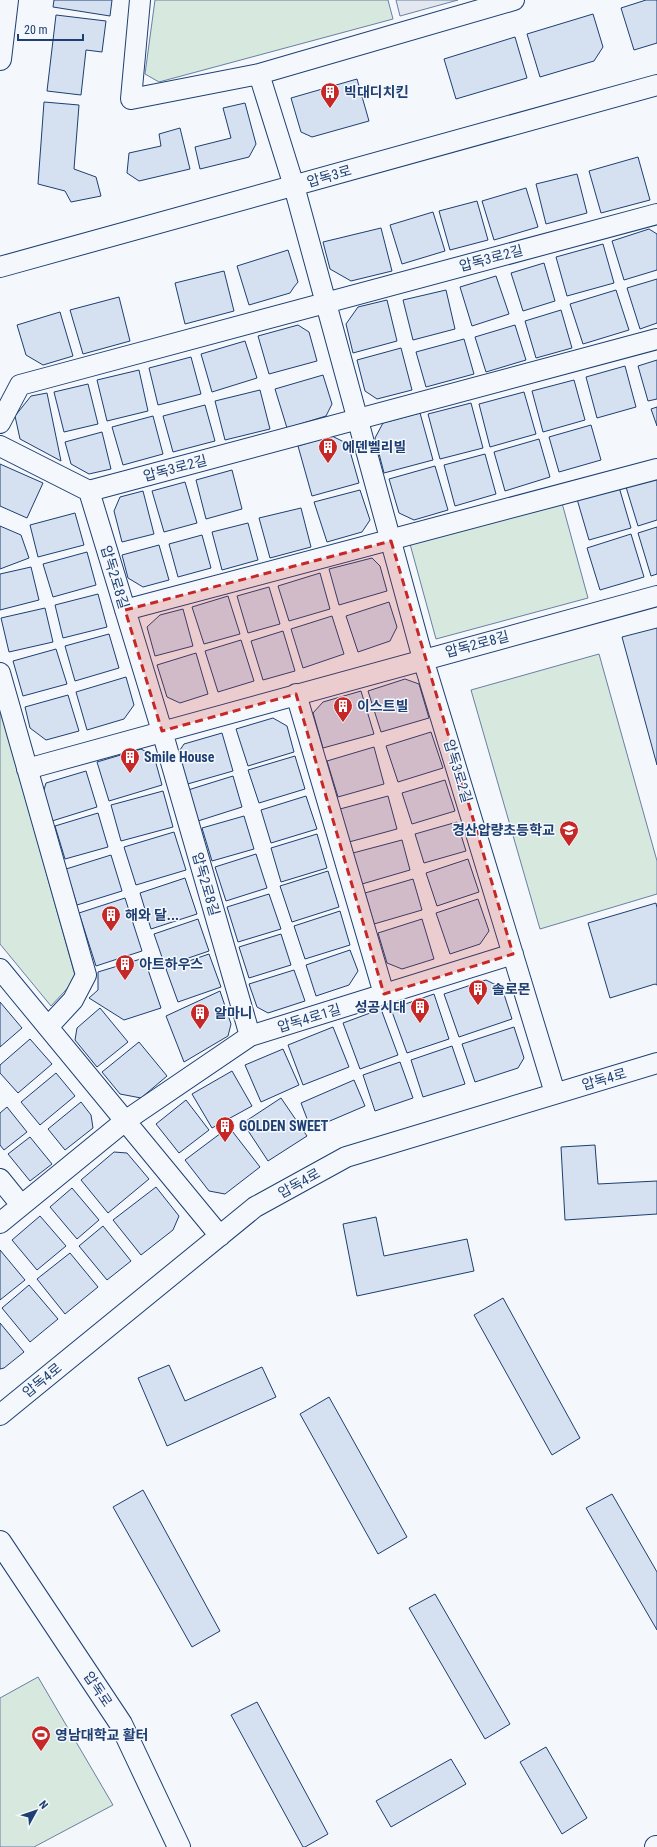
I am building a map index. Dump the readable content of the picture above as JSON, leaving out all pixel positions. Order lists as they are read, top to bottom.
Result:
{
  "streets": {
    "street": [
      "압독3로",
      "압독3로2길",
      "압독2로8길",
      "압독4로1길",
      "압독4로",
      "압독로"
    ]
  },
  "crossings": [
    ["압독3로", "압독3로2길"],
    ["압독3로2길", "압독2로8길"],
    ["압독3로2길", "압독4로1길"],
    ["압독3로2길", "압독4로"],
    ["압독2로8길", "압독4로1길"]
  ],
  "places": {
    "building": [
      "빅대디치킨",
      "에덴벨리빌",
      "이스트빌",
      "Smile House",
      "해와 달...",
      "아트하우스",
      "솔로몬",
      "성공시대",
      "알마니",
      "GOLDEN SWEET"
    ],
    "school or university": ["경산압량초등학교"],
    "sports": ["영남대학교 활터"]
  },
  "scale_bar": "20 m",
  "north": "top right"
}
